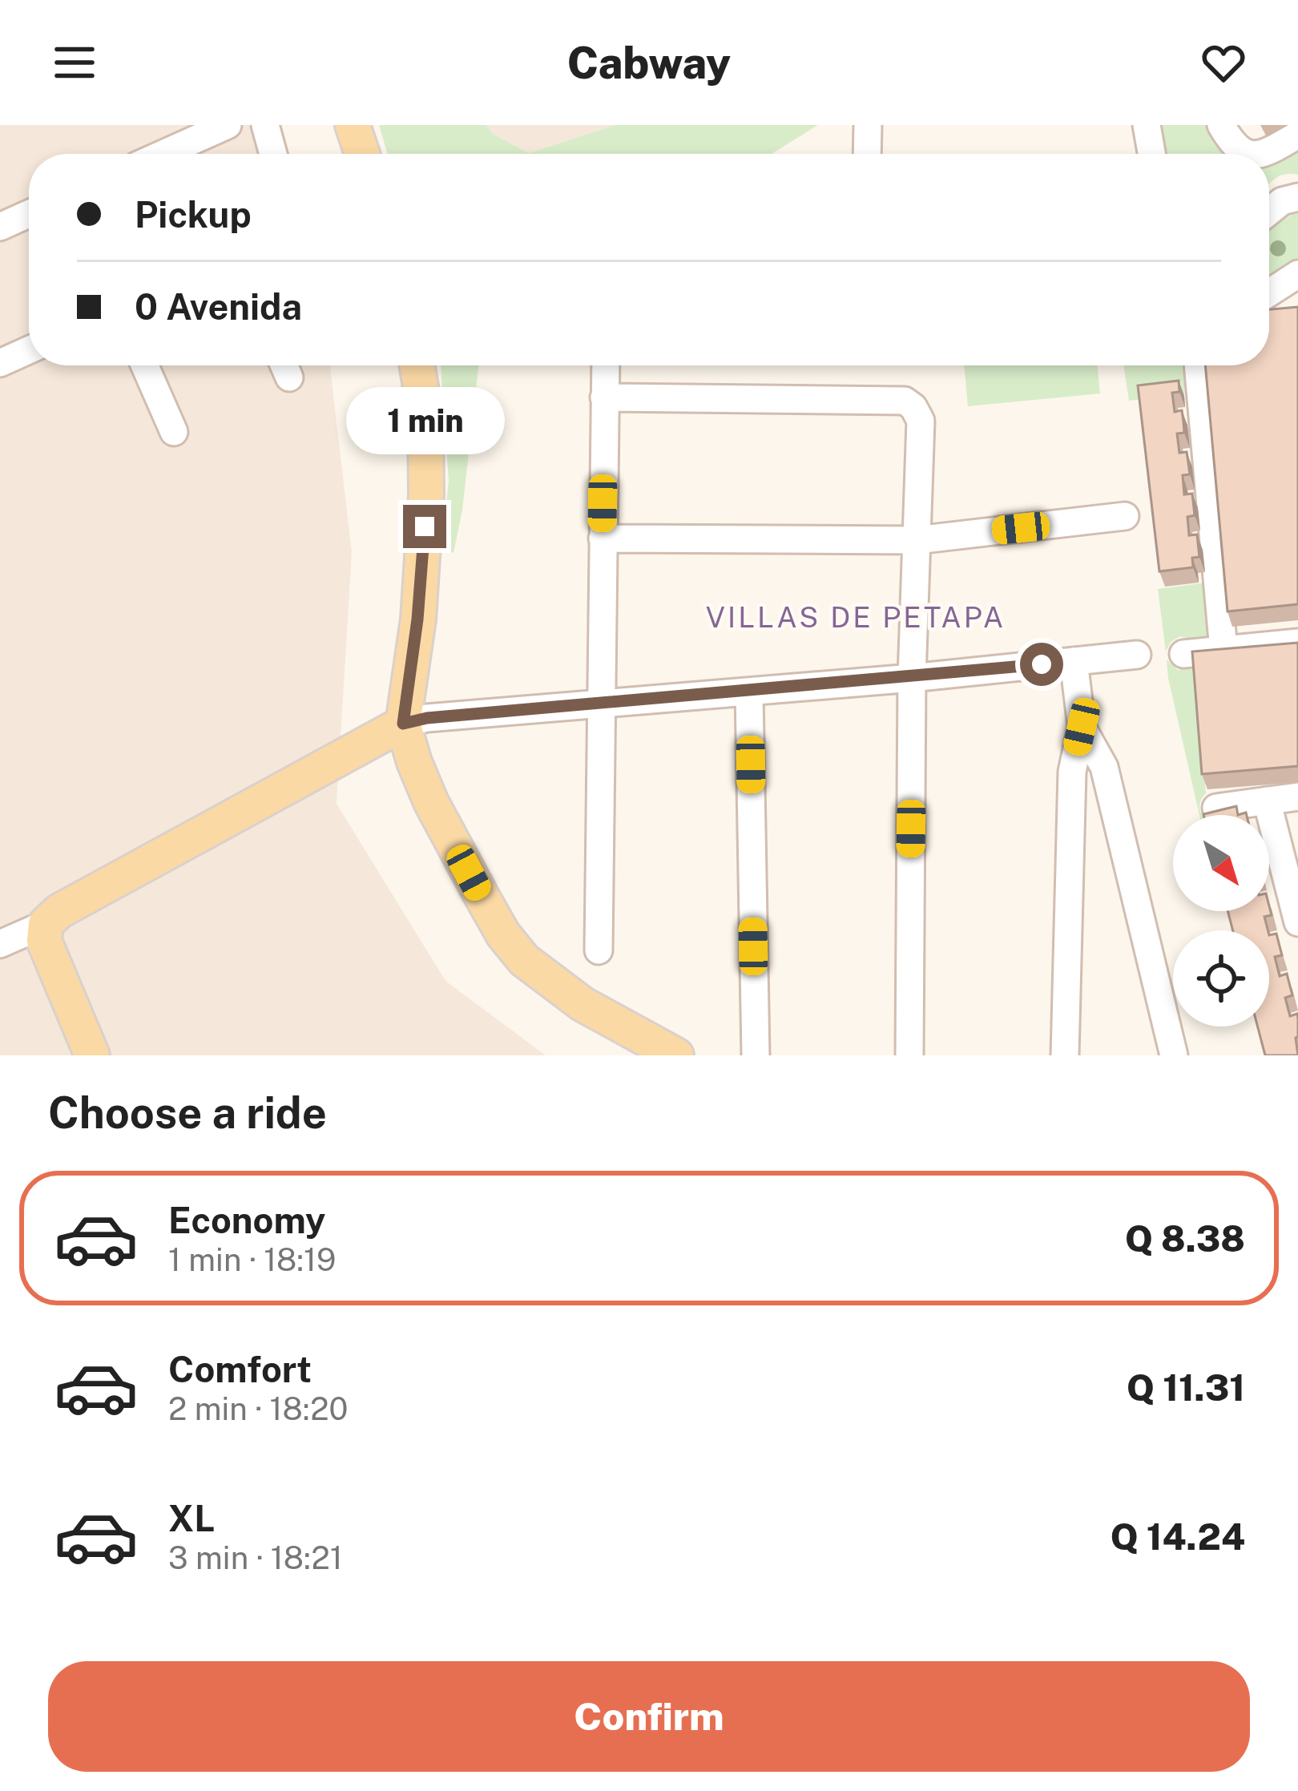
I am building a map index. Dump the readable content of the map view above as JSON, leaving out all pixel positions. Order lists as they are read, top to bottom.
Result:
{
  "districts": ["VILLAS DE PETAPA"],
  "north": "bottom right",
  "page": {
    "header": "Cabway",
    "banner": ["Pickup", "0 Avenida"],
    "bubble": "1 min",
    "heading": "Choose a ride",
    "list": [
      {
        "name": "Economy",
        "note": "1 min · 18:19",
        "value": "Q 8.38"
      },
      {
        "name": "Comfort",
        "note": "2 min · 18:20",
        "value": "Q 11.31"
      },
      {
        "name": "XL",
        "note": "3 min · 18:21",
        "value": "Q 14.24"
      }
    ],
    "buttons": "Confirm"
  }
}
